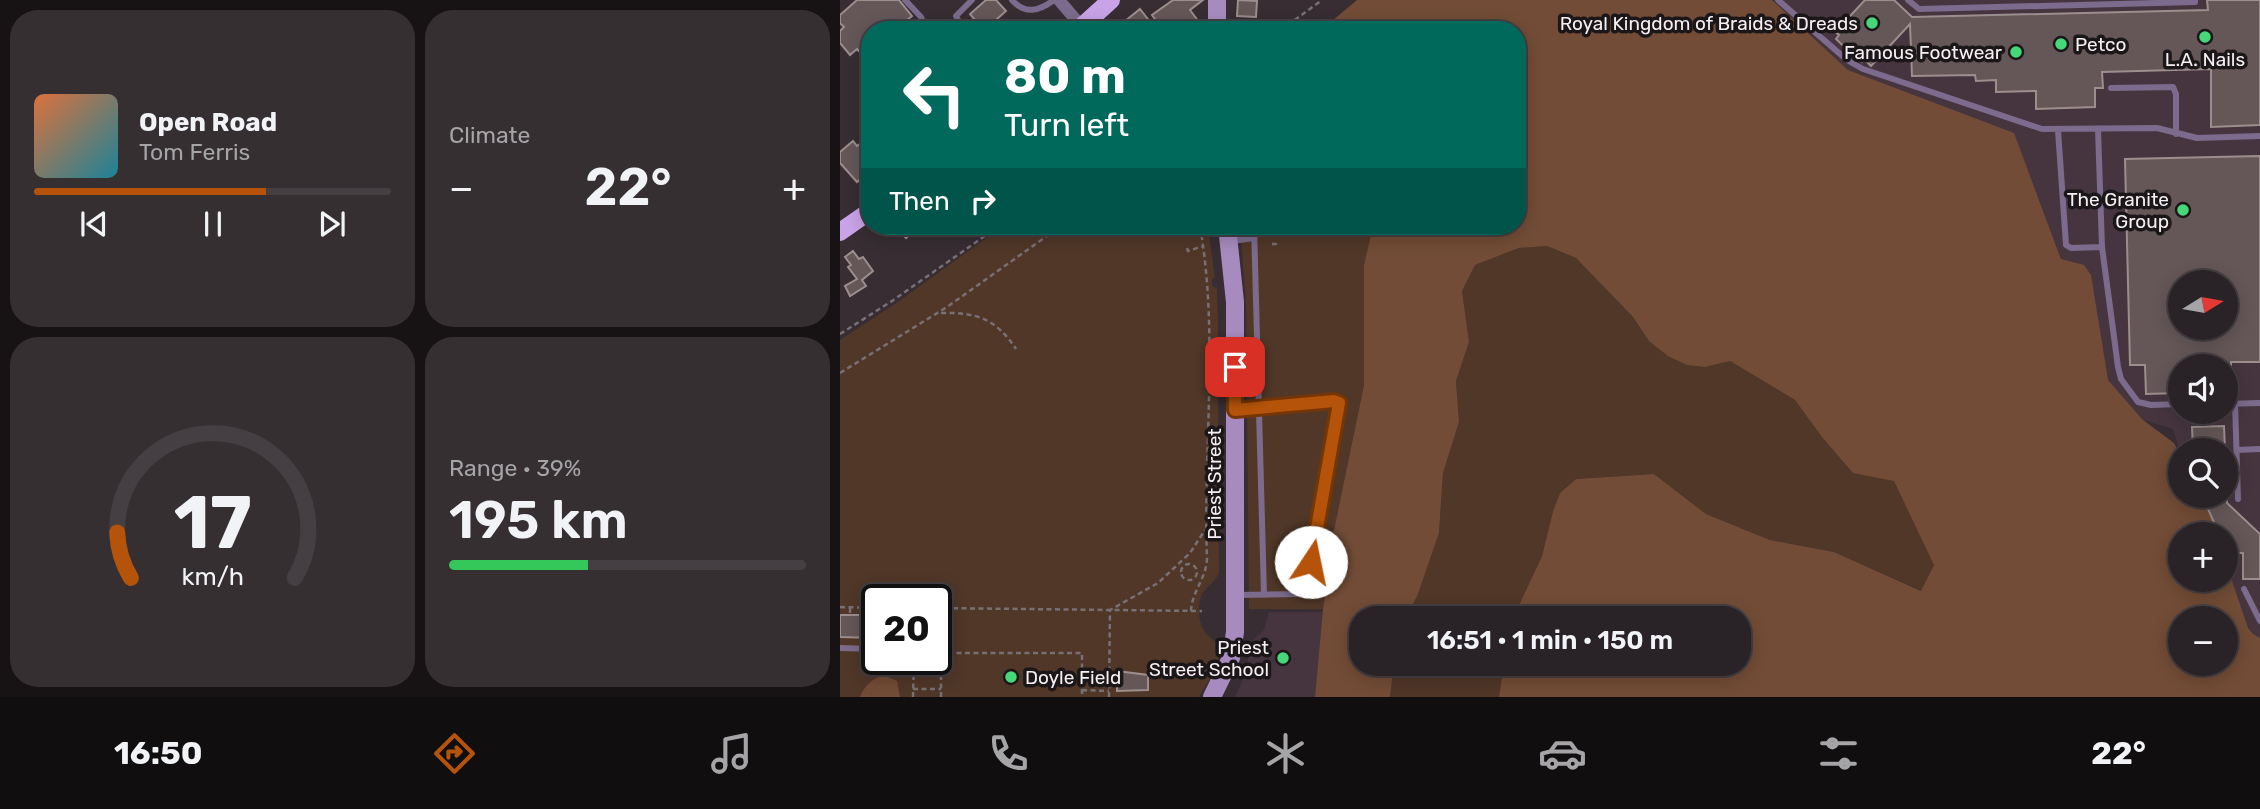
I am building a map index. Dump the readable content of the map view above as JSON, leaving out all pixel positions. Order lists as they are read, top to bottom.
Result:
{
  "streets": {
    "main road": ["Priest Street"]
  },
  "places": [
    "Royal Kingdom of Braids & Dreads",
    "L.A. Nails",
    "Petco",
    "Famous Footwear",
    "The Granite Group",
    "Priest Street School",
    "Doyle Field"
  ],
  "north": "right",
  "page": {
    "tile": [
      "Climate",
      ["Range · 39%", "195 km"]
    ],
    "turn": ["80 m", "Turn left"],
    "song": ["Open Road", "Tom Ferris"],
    "heat": ["−", "22°", "+"],
    "then": "Then",
    "map_buttons": ["+", "−"],
    "limit": "20",
    "trip": "16:51 · 1 min · 150 m",
    "tabs": ["16:50", "22°"],
    "gauge": ["17", "km/h"]
  }
}
